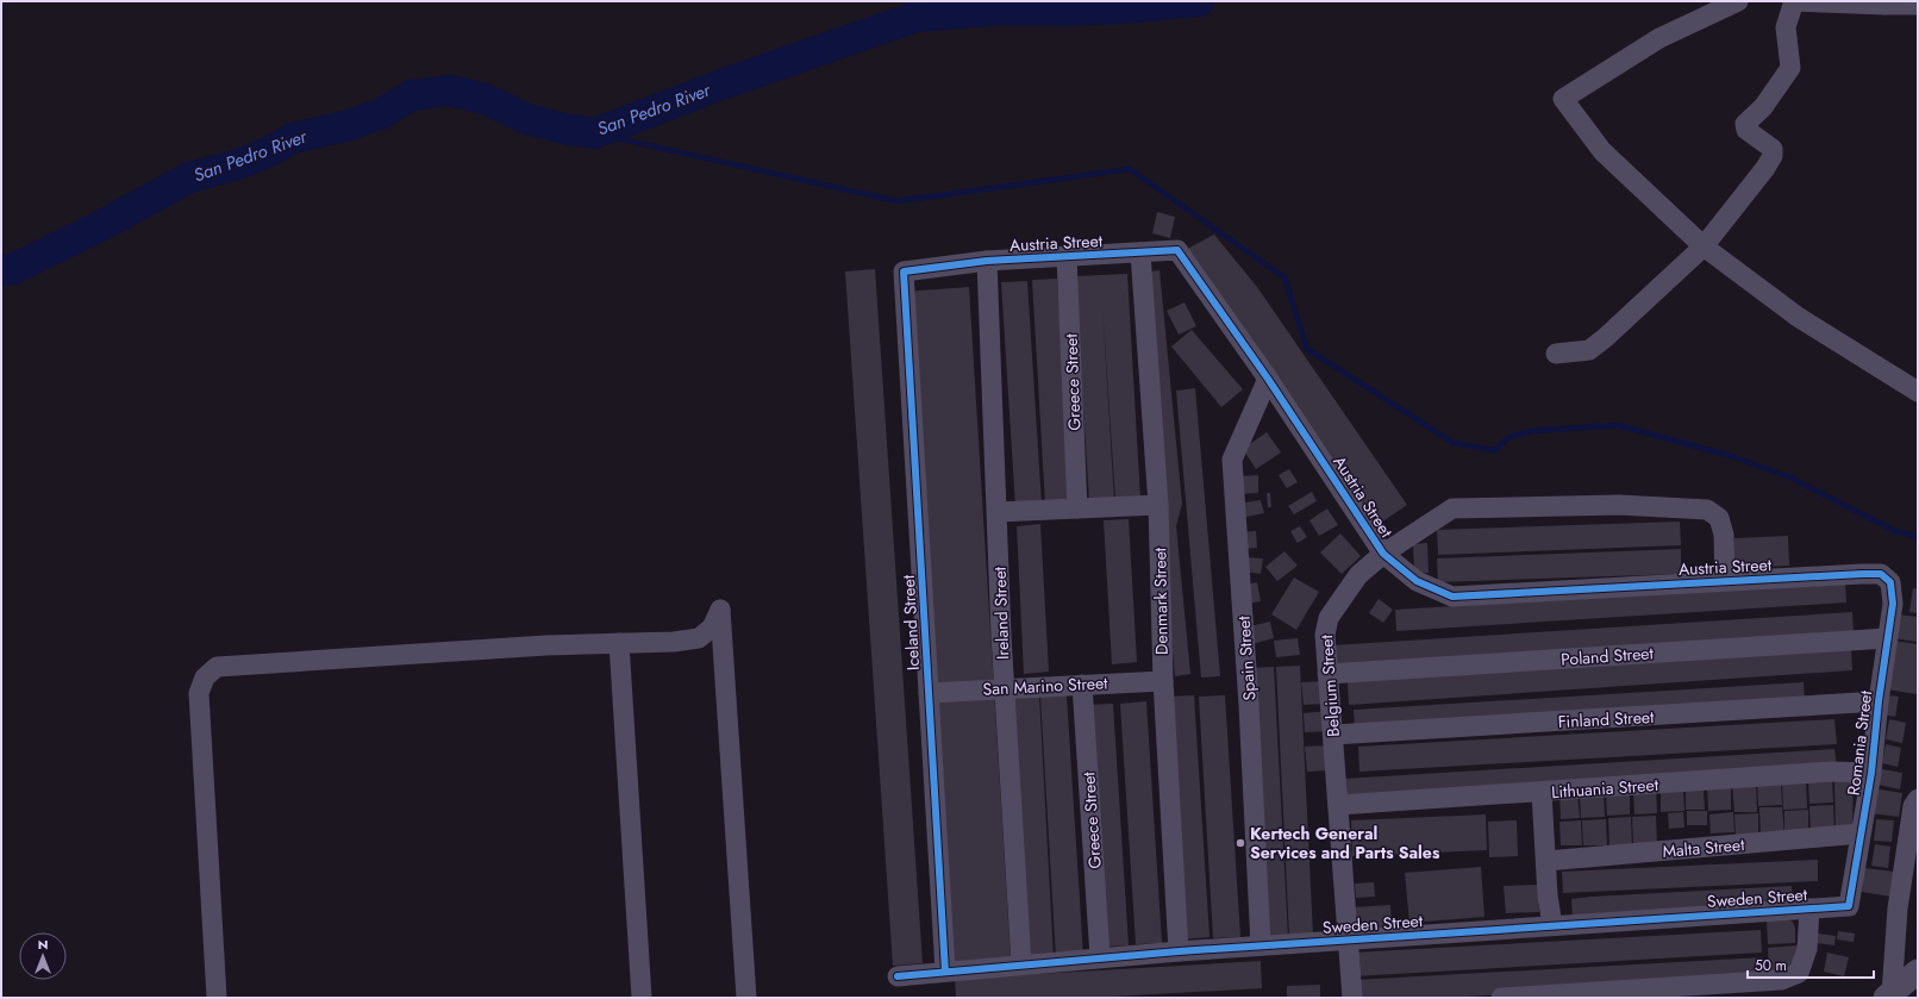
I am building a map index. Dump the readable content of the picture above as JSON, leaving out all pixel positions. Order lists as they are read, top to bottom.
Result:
{
  "streets": {
    "street": [
      "Austria Street",
      "Greece Street",
      "Denmark Street",
      "Ireland Street",
      "Iceland Street",
      "Poland Street",
      "Spain Street",
      "San Marino Street",
      "Belgium Street",
      "Finland Street",
      "Romania Street",
      "Lithuania Street",
      "Malta Street",
      "Sweden Street"
    ]
  },
  "crossings": [
    ["Austria Street", "Greece Street"],
    ["Austria Street", "Denmark Street"],
    ["Austria Street", "Ireland Street"],
    ["Austria Street", "Iceland Street"],
    ["Austria Street", "Spain Street"],
    ["Austria Street", "Belgium Street"],
    ["Austria Street", "Romania Street"],
    ["Greece Street", "San Marino Street"],
    ["Greece Street", "Sweden Street"],
    ["Denmark Street", "San Marino Street"],
    ["Denmark Street", "Sweden Street"],
    ["Ireland Street", "San Marino Street"],
    ["Ireland Street", "Sweden Street"],
    ["Iceland Street", "San Marino Street"],
    ["Iceland Street", "Sweden Street"],
    ["Poland Street", "Belgium Street"],
    ["Poland Street", "Romania Street"],
    ["Spain Street", "Sweden Street"],
    ["Belgium Street", "Finland Street"],
    ["Belgium Street", "Lithuania Street"],
    ["Belgium Street", "Sweden Street"],
    ["Finland Street", "Romania Street"],
    ["Romania Street", "Lithuania Street"],
    ["Romania Street", "Malta Street"],
    ["Romania Street", "Sweden Street"]
  ],
  "water": ["San Pedro River"],
  "places": ["Kertech General Services and Parts Sales"],
  "scale_bar": "50 m",
  "north": "top"
}
